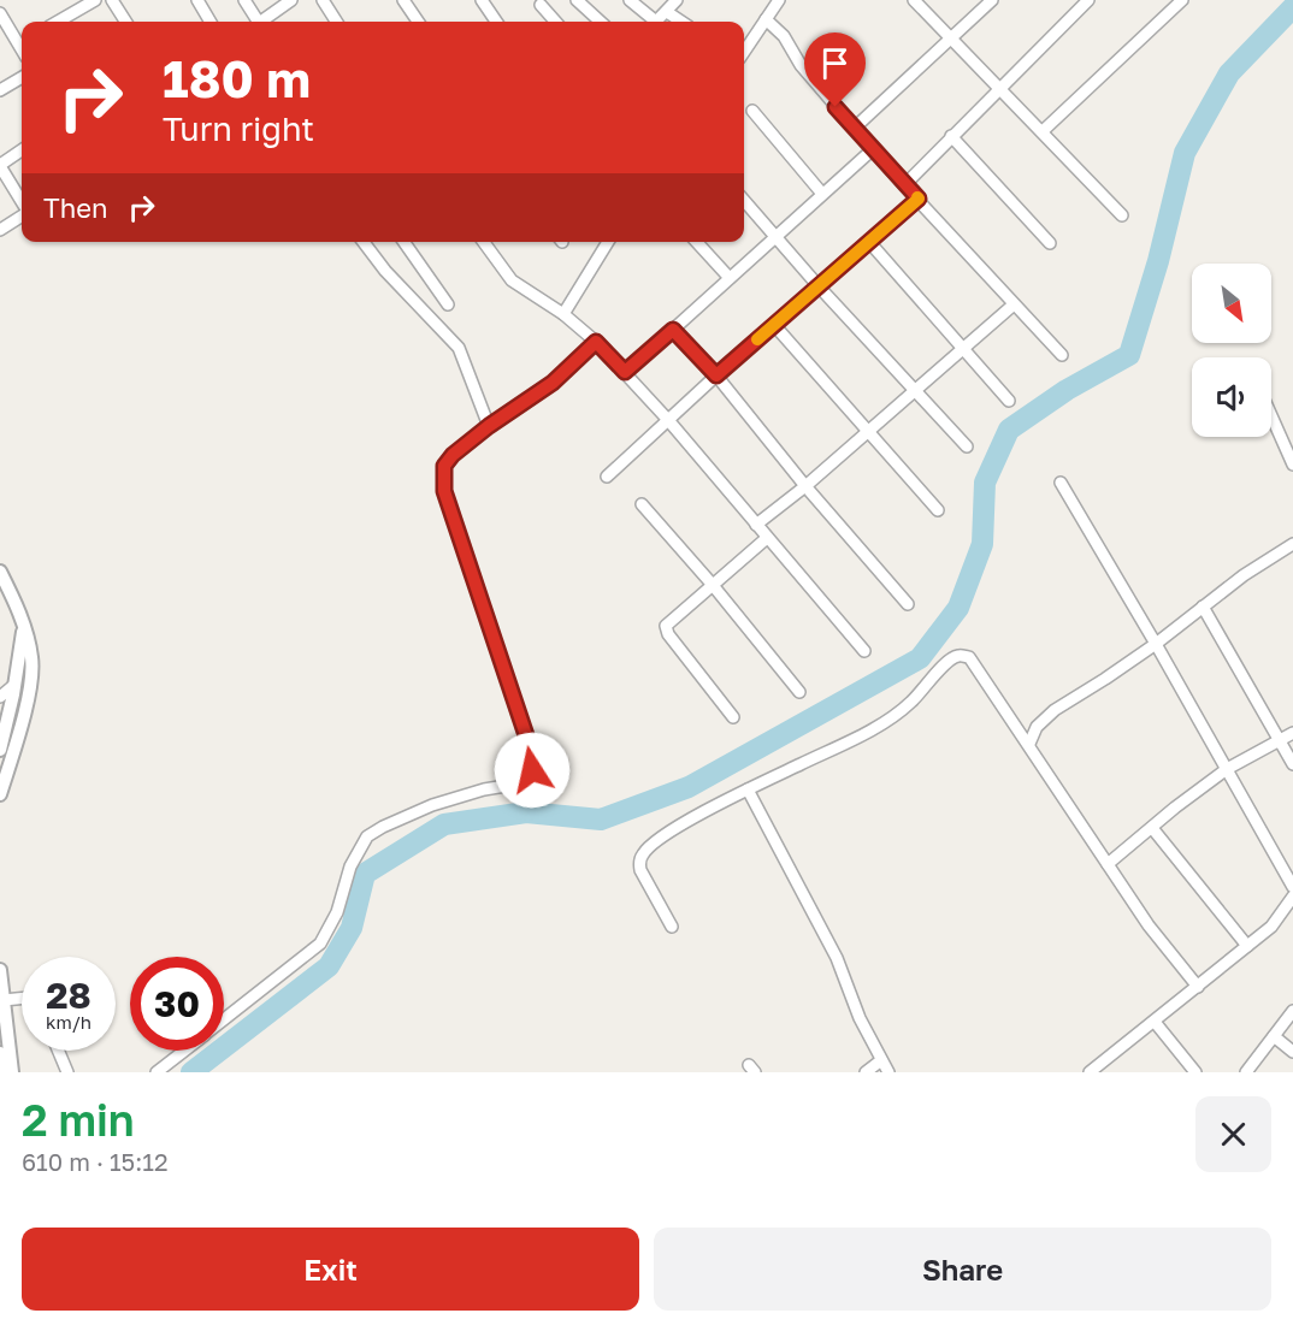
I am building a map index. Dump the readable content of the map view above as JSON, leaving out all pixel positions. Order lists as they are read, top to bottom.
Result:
{
  "north": "bottom right",
  "page": {
    "turn": ["180 m", "Turn right"],
    "then": "Then",
    "speed": "28 km/h",
    "limit": "30",
    "heading": ["2 min", "610 m · 15:12"],
    "buttons": ["Exit", "Share"]
  }
}
